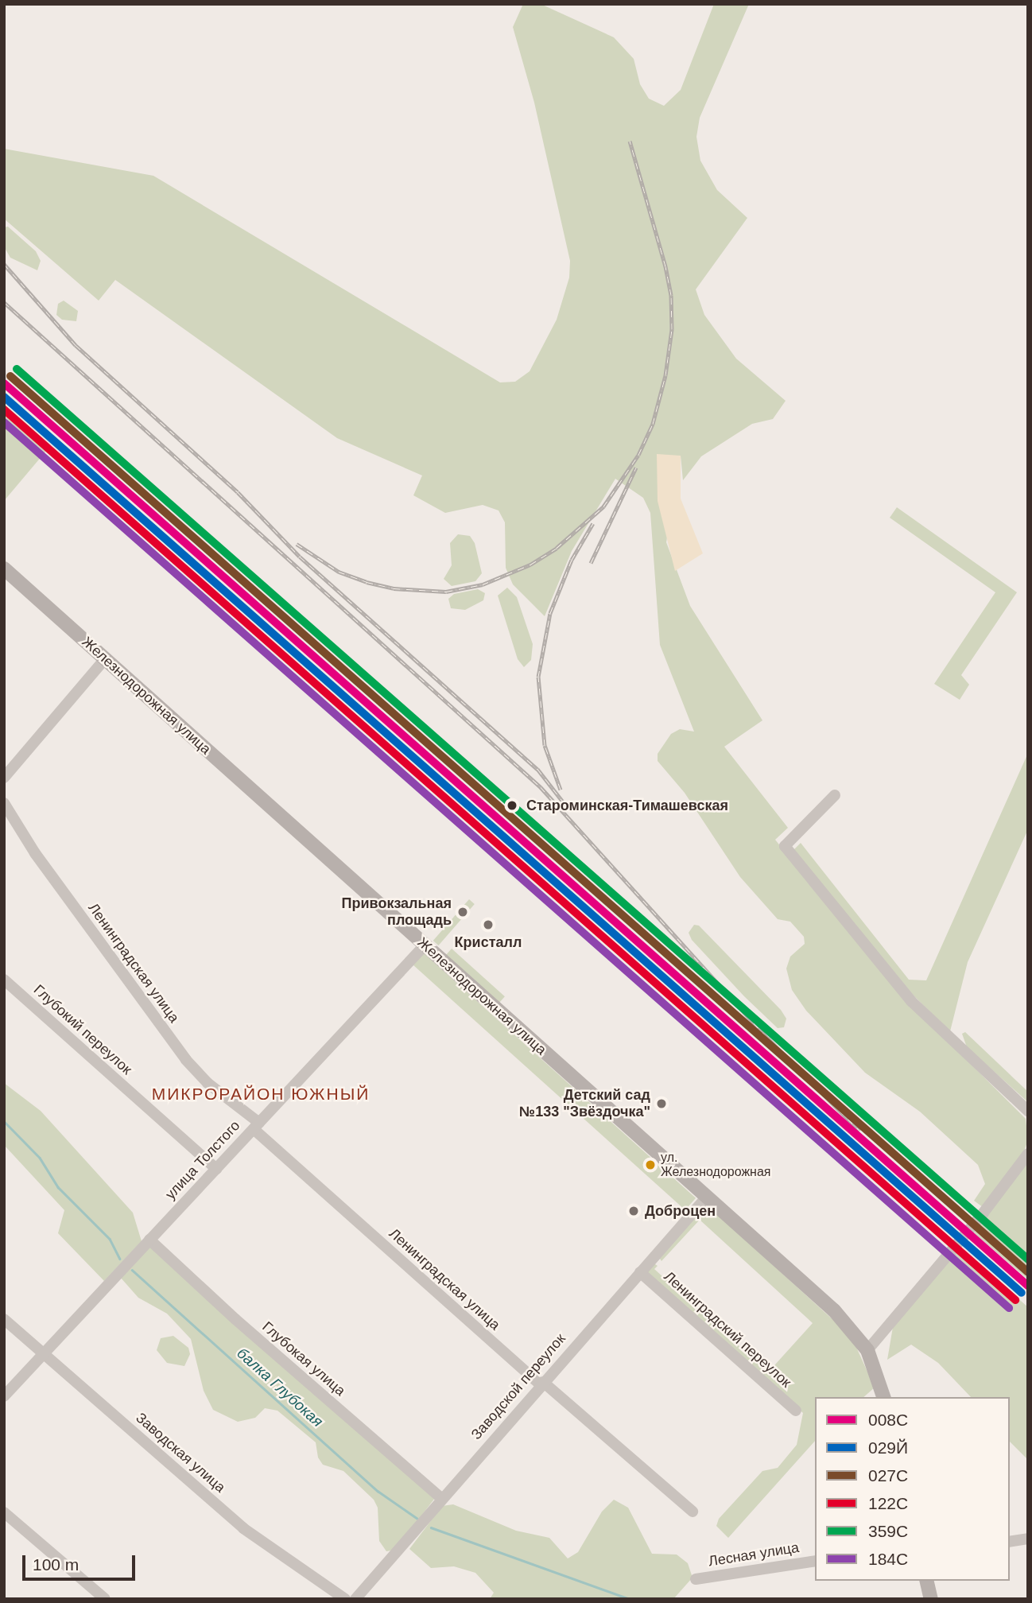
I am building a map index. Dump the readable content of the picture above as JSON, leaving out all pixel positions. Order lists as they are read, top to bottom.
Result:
{
  "streets": {
    "main road": ["Железнодорожная улица"],
    "street": [
      "Ленинградская улица",
      "Глубокий переулок",
      "улица Толстого",
      "Ленинградский переулок",
      "Глубокая улица",
      "Заводской переулок",
      "Заводская улица",
      "Лесная улица"
    ]
  },
  "crossings": [
    ["Железнодорожная улица", "улица Толстого"],
    ["Железнодорожная улица", "Заводской переулок"],
    ["Ленинградская улица", "улица Толстого"],
    ["Ленинградская улица", "Заводской переулок"],
    ["Глубокий переулок", "улица Толстого"],
    ["улица Толстого", "Глубокая улица"],
    ["улица Толстого", "Заводская улица"],
    ["Ленинградский переулок", "Заводской переулок"],
    ["Глубокая улица", "Заводской переулок"]
  ],
  "districts": ["МИКРОРАЙОН ЮЖНЫЙ"],
  "water": ["балка Глубокая"],
  "places": [
    "Староминская-Тимашевская",
    "Привокзальная площадь",
    "Кристалл",
    "Детский сад №133 \"Звёздочка\"",
    "ул. Железнодорожная",
    "Доброцен"
  ],
  "lines": [
    "transit line 359С",
    "transit line 027С",
    "transit line 008С",
    "transit line 029Й",
    "transit line 122С",
    "transit line 184С"
  ],
  "legend": [
    "008С",
    "029Й",
    "027С",
    "122С",
    "359С",
    "184С"
  ],
  "scale_bar": "100 m"
}
